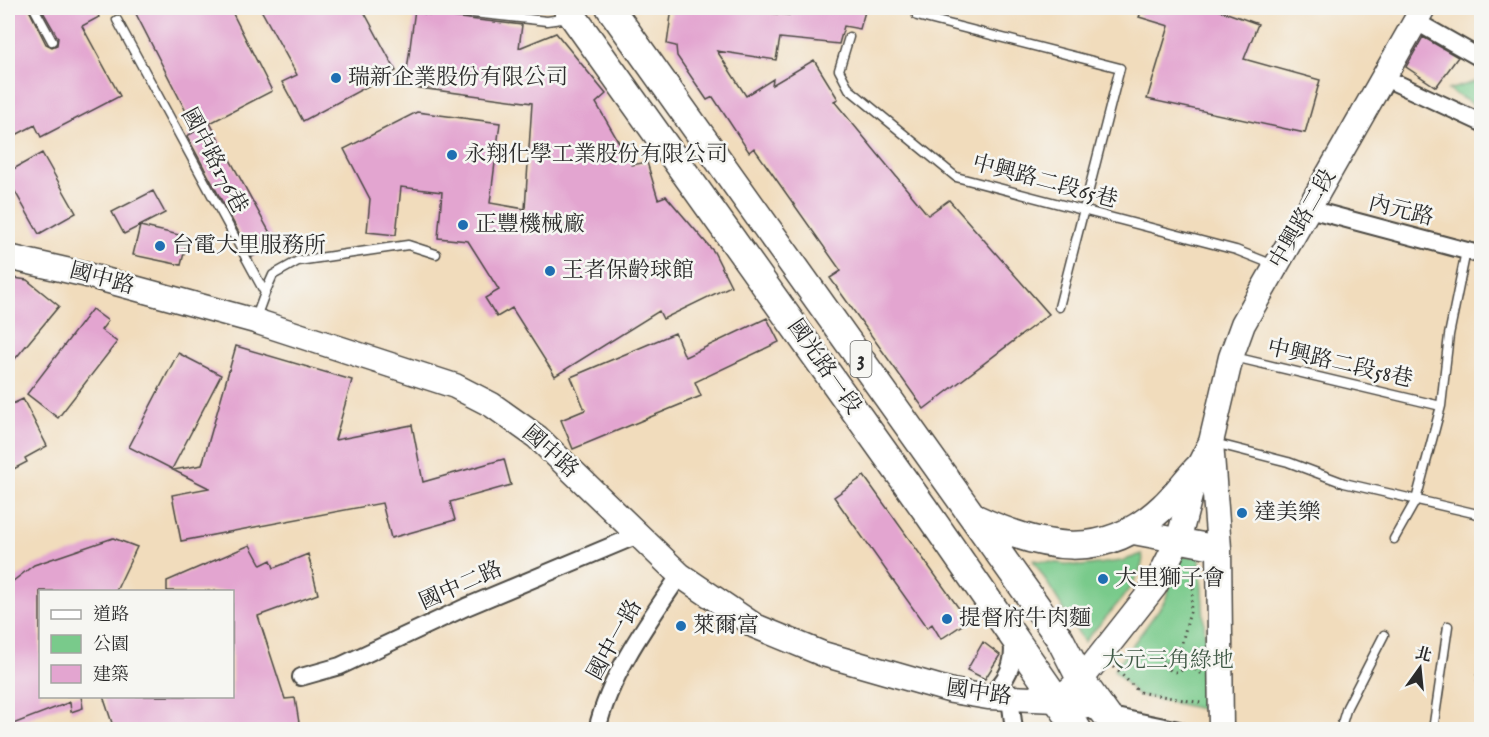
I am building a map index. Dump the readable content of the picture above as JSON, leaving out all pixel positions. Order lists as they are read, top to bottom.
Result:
{
  "streets": {
    "main road": ["3", "國光路一段"],
    "street": [
      "內元路",
      "中興路二段",
      "國中路",
      "國中二路",
      "國中一路"
    ],
    "lane": ["國中路176巷", "中興路二段65巷", "中興路二段58巷"]
  },
  "crossings": [
    ["中興路二段65巷", "中興路二段"],
    ["內元路", "中興路二段"],
    ["內元路", "中興路二段58巷"],
    ["中興路二段", "國中路"],
    ["中興路二段", "中興路二段58巷"],
    ["中興路二段", "國光路一段"],
    ["國中路", "國光路一段"],
    ["國中路", "國中二路"],
    ["國中路", "國中一路"]
  ],
  "parks": ["大元三角綠地"],
  "places": [
    "瑞新企業股份有限公司",
    "永翔化學工業股份有限公司",
    "正豐機械廠",
    "台電大里服務所",
    "王者保齡球館",
    "達美樂",
    "大里獅子會",
    "提督府牛肉麵",
    "萊爾富"
  ],
  "legend": ["道路", "公園", "建築"],
  "north": "top"
}
